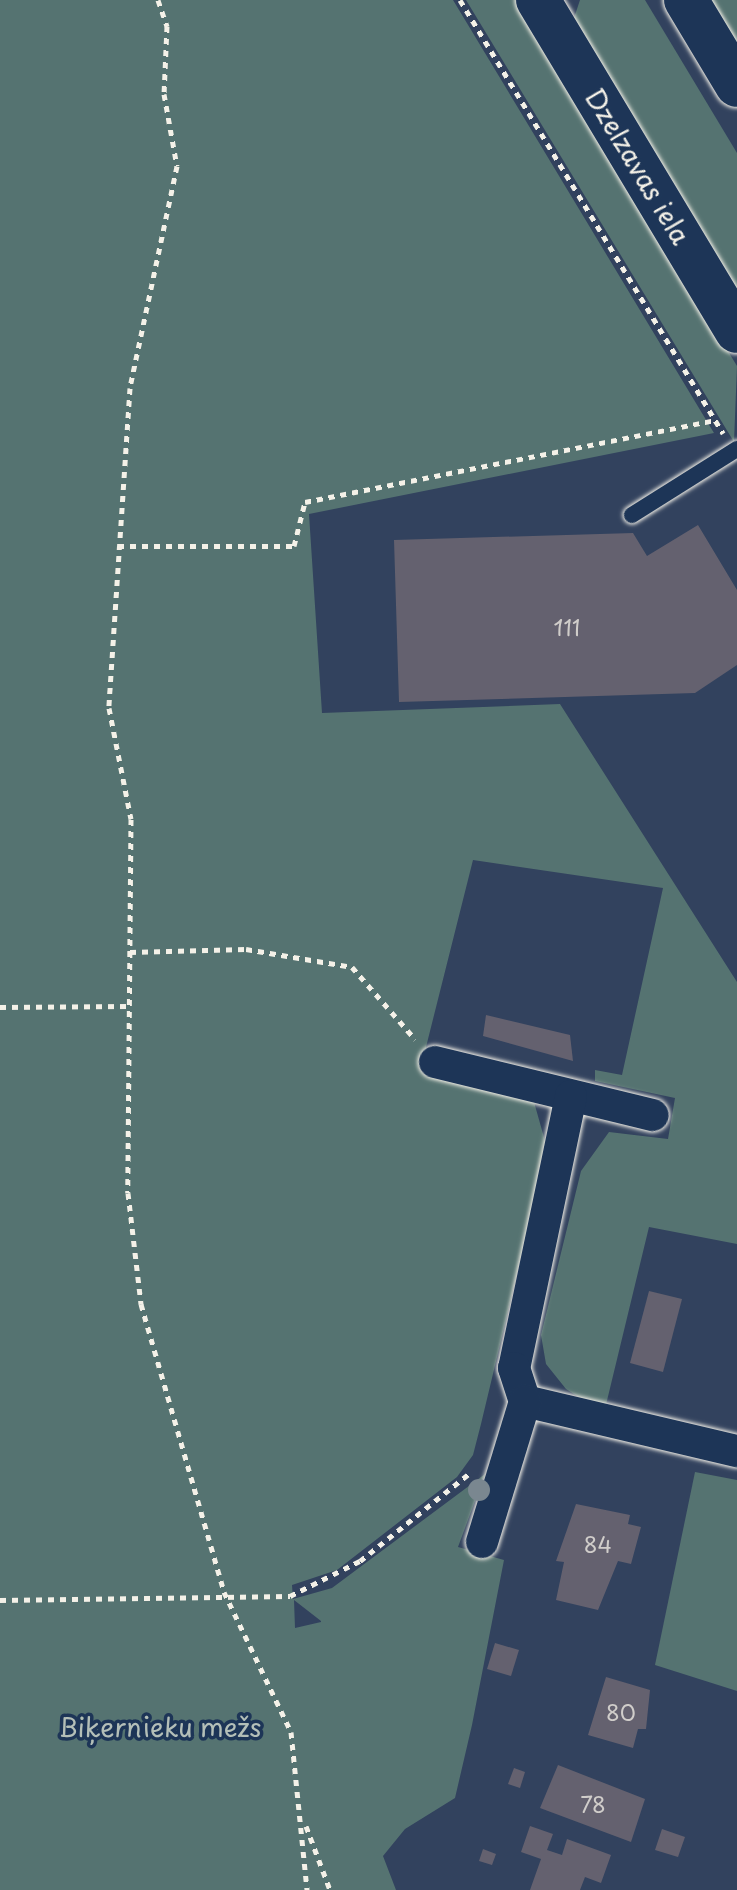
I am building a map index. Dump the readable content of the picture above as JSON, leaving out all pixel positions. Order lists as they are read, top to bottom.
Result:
{
  "streets": {
    "main road": ["Dzelzavas iela"]
  },
  "parks": ["Biķernieku mežs"],
  "house_numbers": [
    "111",
    "84",
    "80",
    "78"
  ]
}
